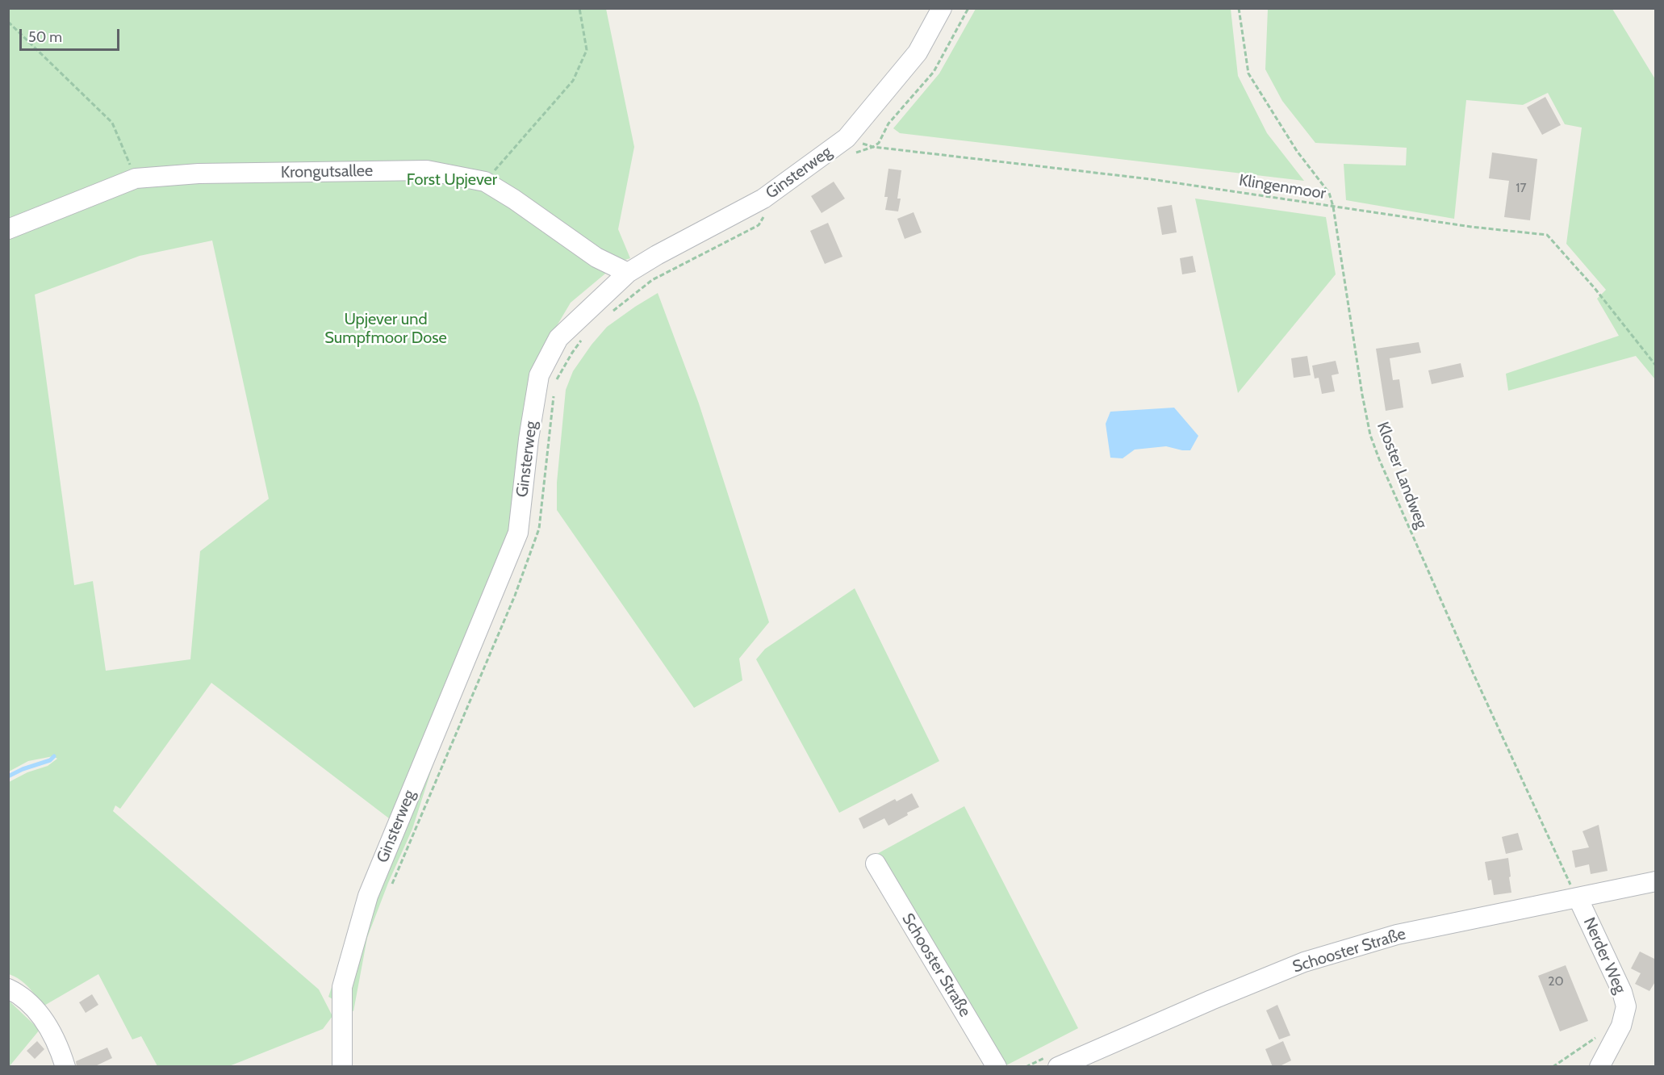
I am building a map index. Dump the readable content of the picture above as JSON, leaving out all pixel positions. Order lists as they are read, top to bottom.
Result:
{
  "streets": {
    "street": [
      "Krongutsallee",
      "Ginsterweg",
      "Schooster Straße",
      "Nerder Weg"
    ],
    "path": ["Klingenmoor", "Kloster Landweg"]
  },
  "crossings": [
    ["Krongutsallee", "Ginsterweg"],
    ["Ginsterweg", "Klingenmoor"],
    ["Klingenmoor", "Kloster Landweg"],
    ["Kloster Landweg", "Schooster Straße"],
    ["Kloster Landweg", "Nerder Weg"],
    ["Schooster Straße", "Nerder Weg"]
  ],
  "parks": ["Forst Upjever", "Upjever und Sumpfmoor Dose"],
  "house_numbers": ["17", "20"],
  "scale_bar": "50 m"
}
